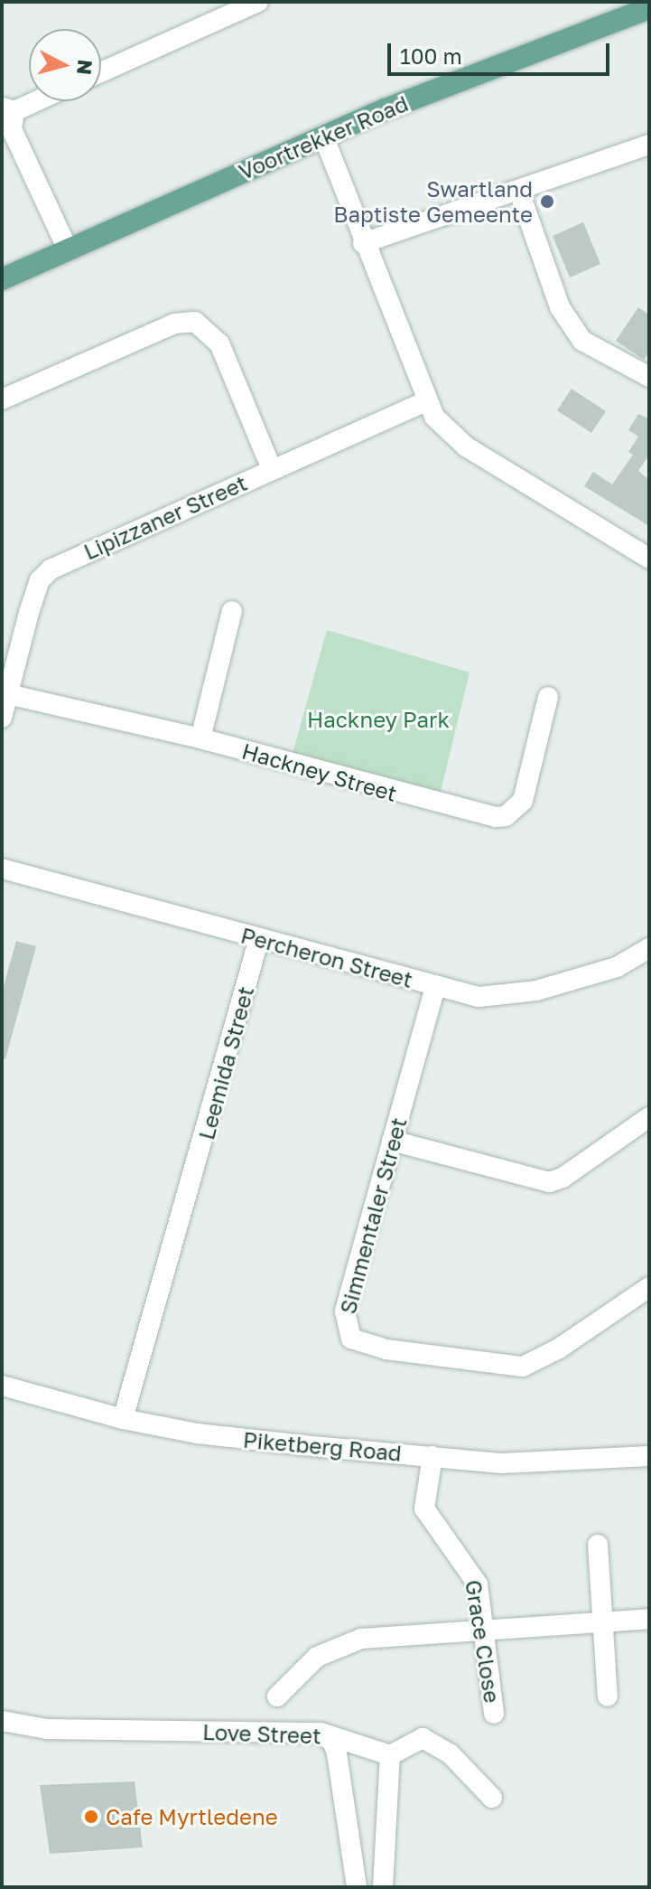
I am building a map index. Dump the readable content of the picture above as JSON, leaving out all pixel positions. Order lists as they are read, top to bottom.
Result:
{
  "streets": {
    "main road": ["Voortrekker Road"],
    "street": [
      "Lipizzaner Street",
      "Hackney Street",
      "Percheron Street",
      "Leemida Street",
      "Simmentaler Street",
      "Piketberg Road",
      "Grace Close",
      "Love Street"
    ]
  },
  "crossings": [
    ["Lipizzaner Street", "Hackney Street"],
    ["Percheron Street", "Leemida Street"],
    ["Percheron Street", "Simmentaler Street"],
    ["Leemida Street", "Piketberg Road"],
    ["Piketberg Road", "Grace Close"],
    ["Grace Close", "Love Street"]
  ],
  "parks": ["Hackney Park"],
  "places": ["Swartland Baptiste Gemeente", "Cafe Myrtledene"],
  "scale_bar": "100 m",
  "north": "right"
}
